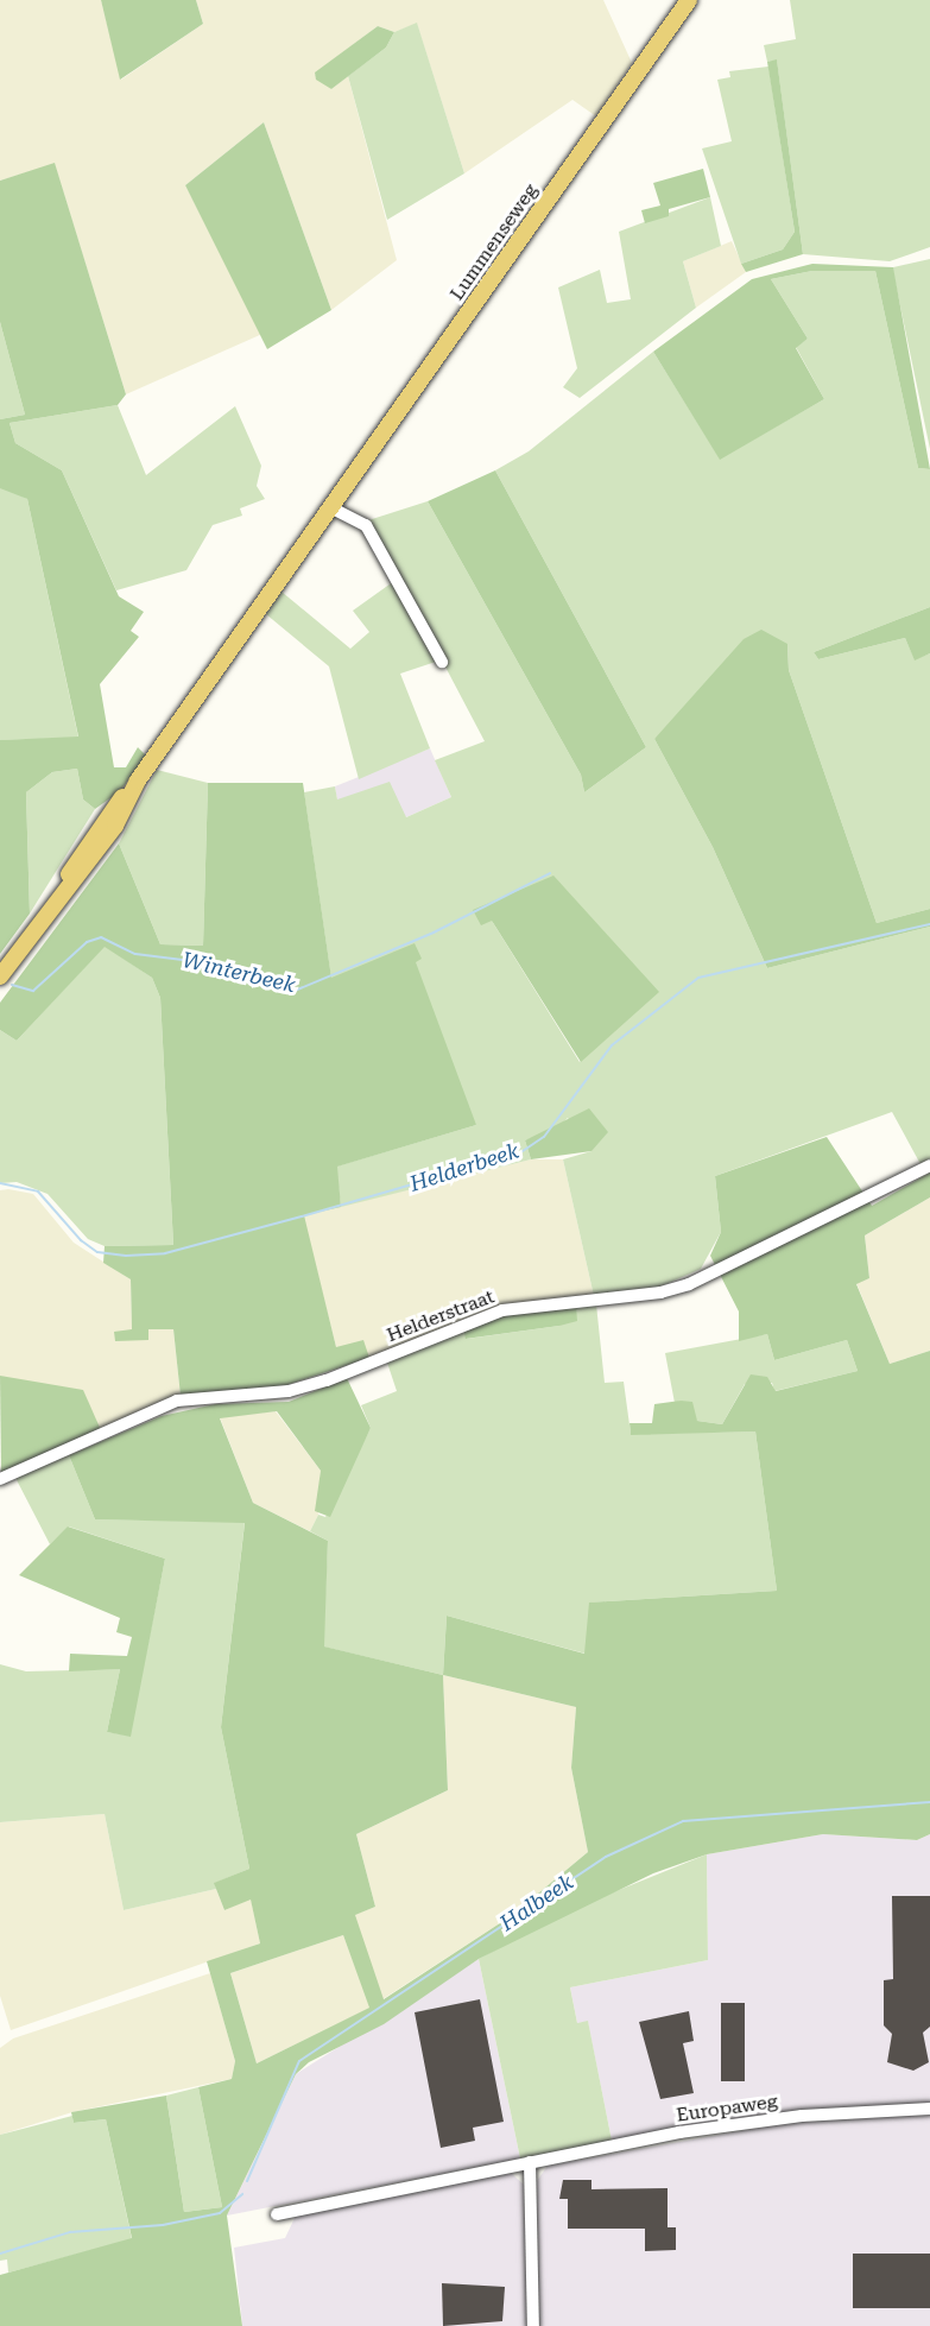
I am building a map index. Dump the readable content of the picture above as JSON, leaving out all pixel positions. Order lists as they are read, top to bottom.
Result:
{
  "streets": {
    "main road": ["Lummenseweg"],
    "street": ["Helderstraat", "Europaweg"]
  },
  "water": ["Winterbeek", "Helderbeek", "Halbeek"]
}
